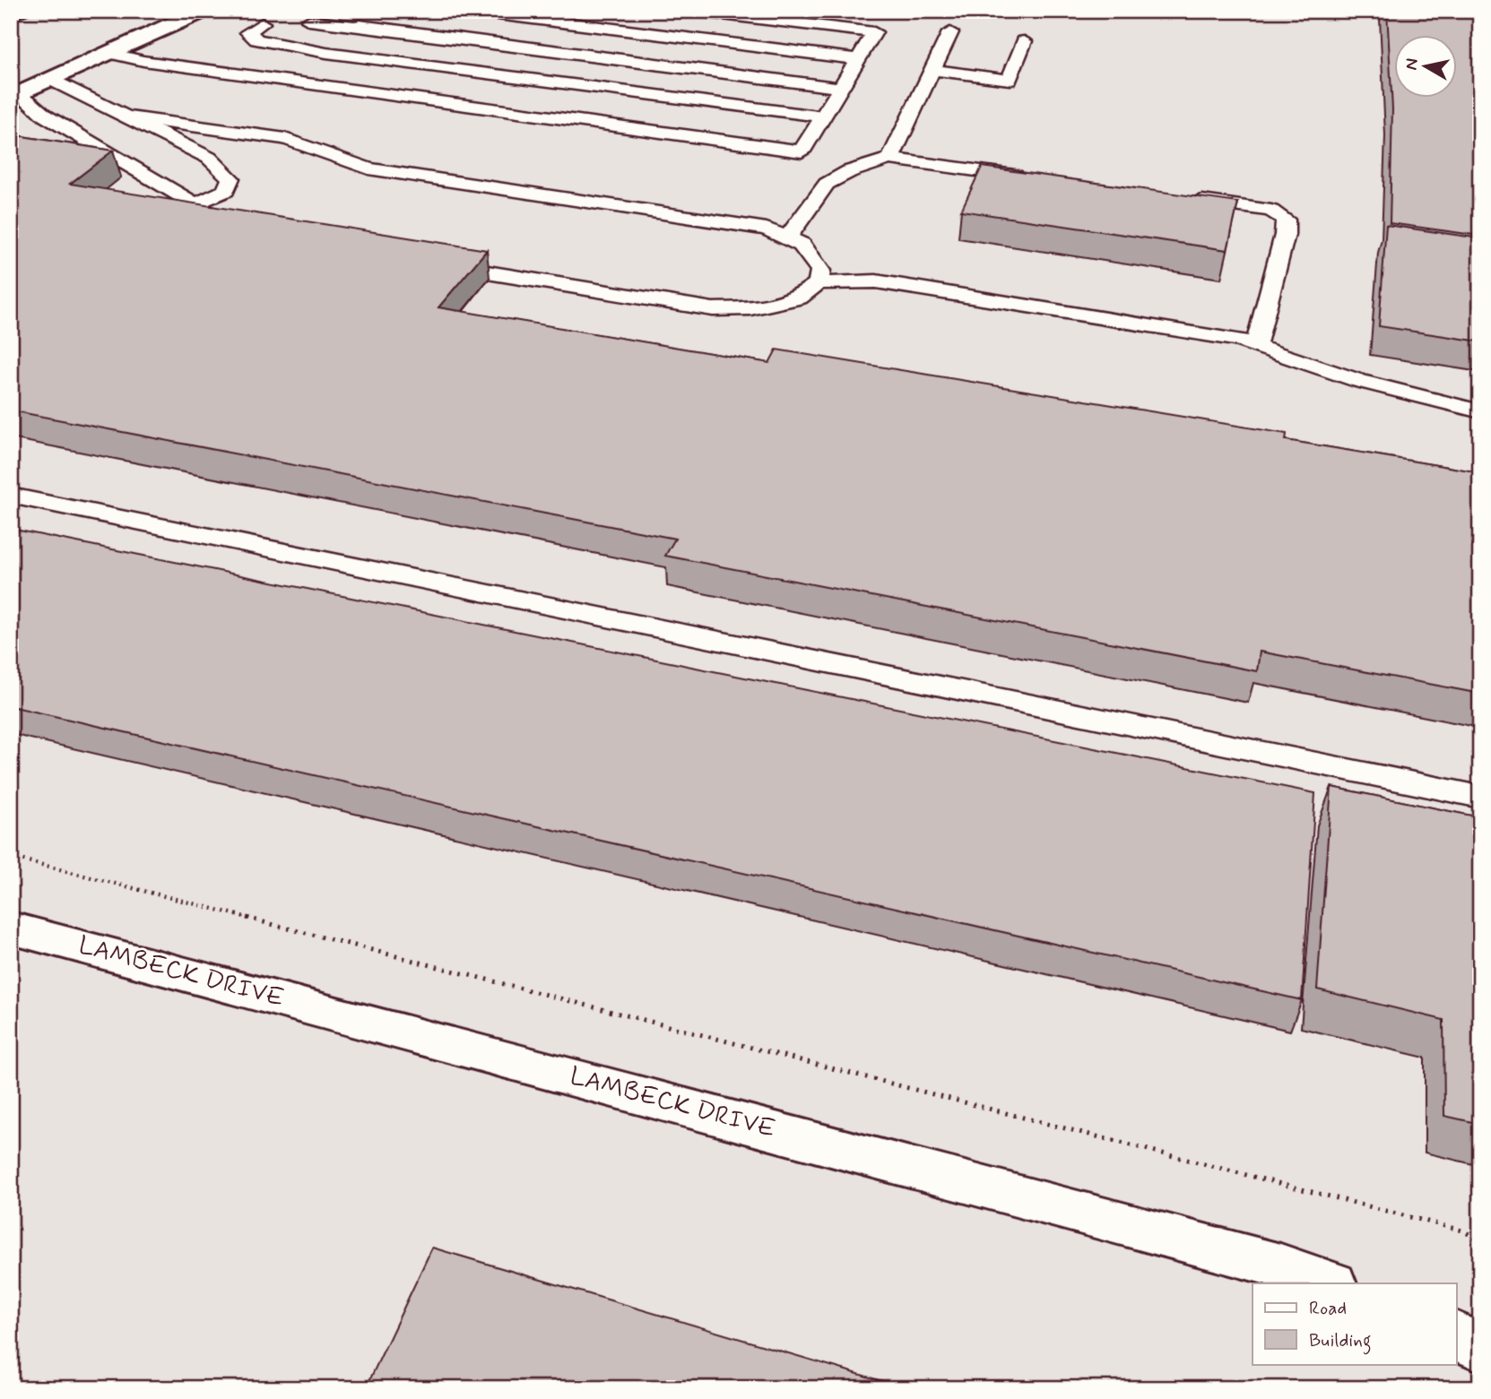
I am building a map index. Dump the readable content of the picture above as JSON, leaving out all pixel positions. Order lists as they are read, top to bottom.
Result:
{
  "streets": {
    "street": ["LAMBECK DRIVE"]
  },
  "legend": ["Road", "Building"],
  "north": "left"
}
